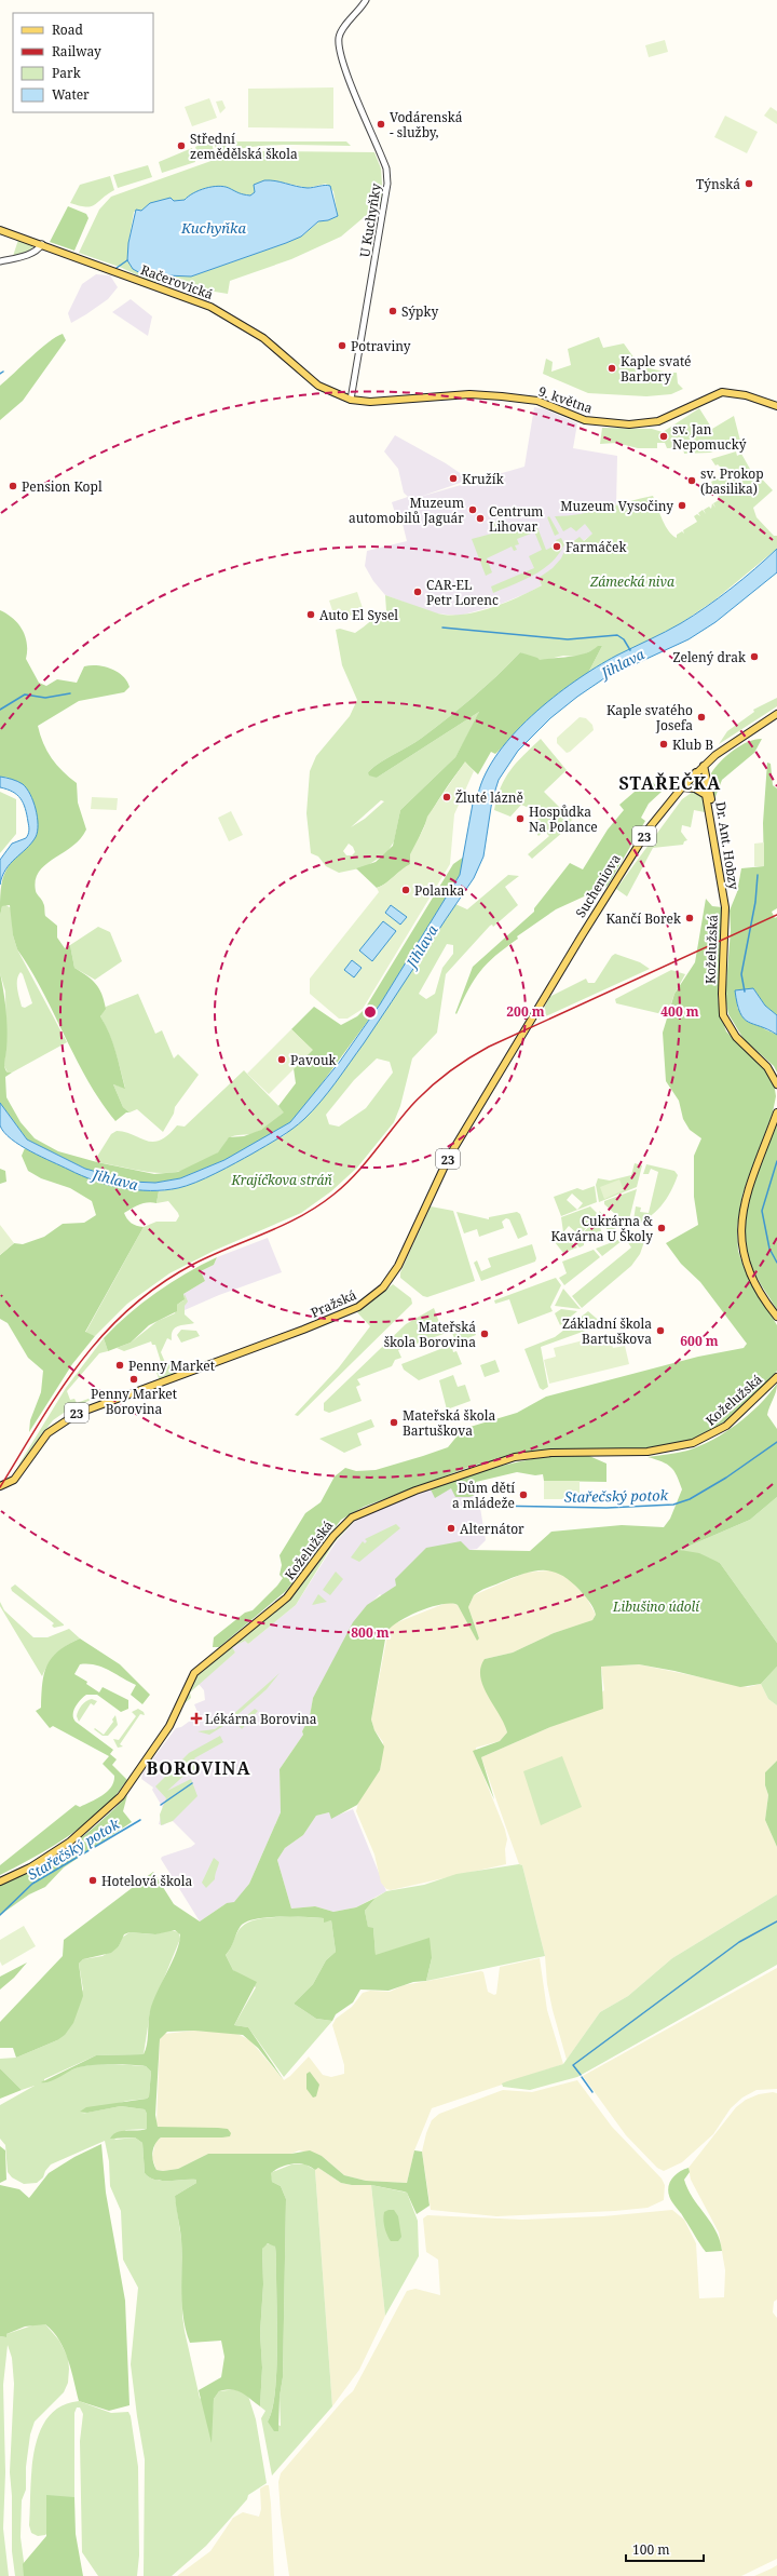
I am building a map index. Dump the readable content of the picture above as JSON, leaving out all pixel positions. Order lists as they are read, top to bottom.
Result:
{
  "streets": {
    "main road": [
      "Račerovická",
      "9. května",
      "23",
      "Dr. Ant. Hobzy",
      "Sucheniova",
      "Koželužská",
      "Pražská"
    ],
    "street": ["U Kuchyňky"]
  },
  "crossings": [
    ["U Kuchyňky", "Račerovická"],
    ["U Kuchyňky", "9. května"],
    ["Račerovická", "9. května"],
    ["Dr. Ant. Hobzy", "Sucheniova"],
    ["Dr. Ant. Hobzy", "Koželužská"],
    ["Sucheniova", "Pražská"]
  ],
  "districts": ["STAŘEČKA", "BOROVINA"],
  "water": ["Kuchyňka", "Jihlava", "Stařečský potok"],
  "parks": ["Zámecká niva", "Krajíčkova stráň", "Libušino údolí"],
  "places": {
    "other": [
      "Vodárenská - služby,",
      "Střední zemědělská škola",
      "Týnská",
      "Sýpky",
      "Potraviny",
      "Kaple svaté Barbory",
      "sv. Jan Nepomucký",
      "Kružík",
      "sv. Prokop (basilika)",
      "Pension Kopl",
      "Muzeum Vysočiny",
      "Muzeum automobilů Jaguár",
      "Centrum Lihovar",
      "Farmáček",
      "CAR-EL Petr Lorenc",
      "Auto El Sysel",
      "Zelený drak",
      "Kaple svatého Josefa",
      "Klub B",
      "Žluté lázně",
      "Hospůdka Na Polance",
      "Polanka",
      "Kančí Borek",
      "Pavouk",
      "Cukrárna & Kavárna U Školy",
      "Základní škola Bartuškova",
      "Mateřská škola Borovina",
      "Penny Market",
      "Penny Market Borovina",
      "Mateřská škola Bartuškova",
      "Dům dětí a mládeže",
      "Alternátor",
      "Hotelová škola"
    ],
    "health": ["Lékárna Borovina"]
  },
  "legend": [
    "Road",
    "Railway",
    "Park",
    "Water"
  ],
  "scale_bar": "100 m",
  "rings": [
    "200 m",
    "400 m",
    "600 m",
    "800 m"
  ]
}
